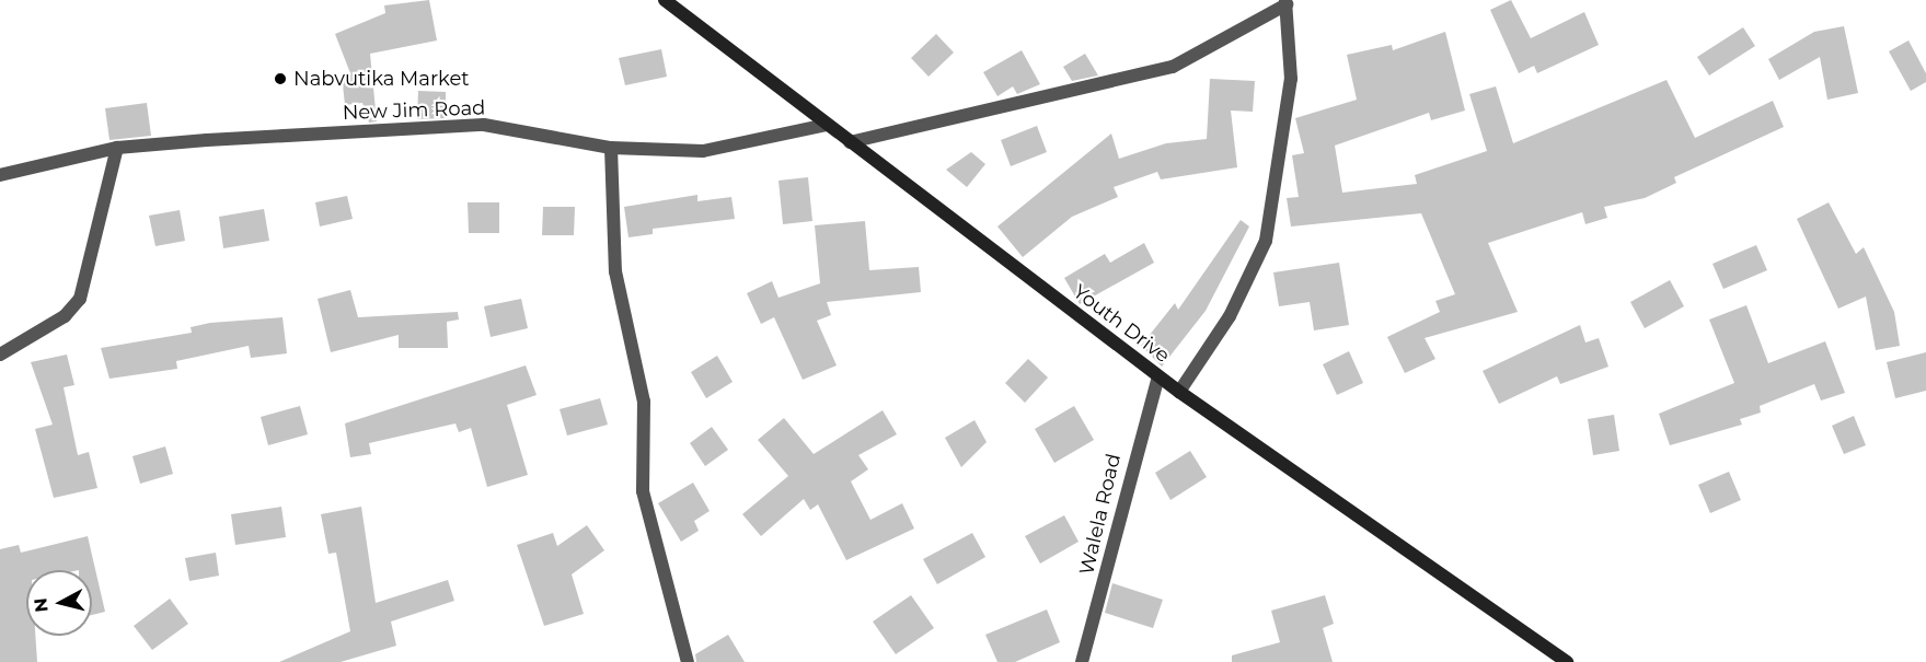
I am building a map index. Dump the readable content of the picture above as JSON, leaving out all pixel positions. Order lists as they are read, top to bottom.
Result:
{
  "streets": {
    "street": ["New Jim Road", "Youth Drive", "Walela Road"]
  },
  "crossings": [
    ["New Jim Road", "Youth Drive"],
    ["Youth Drive", "Walela Road"]
  ],
  "places": ["Nabvutika Market"],
  "north": "left"
}
